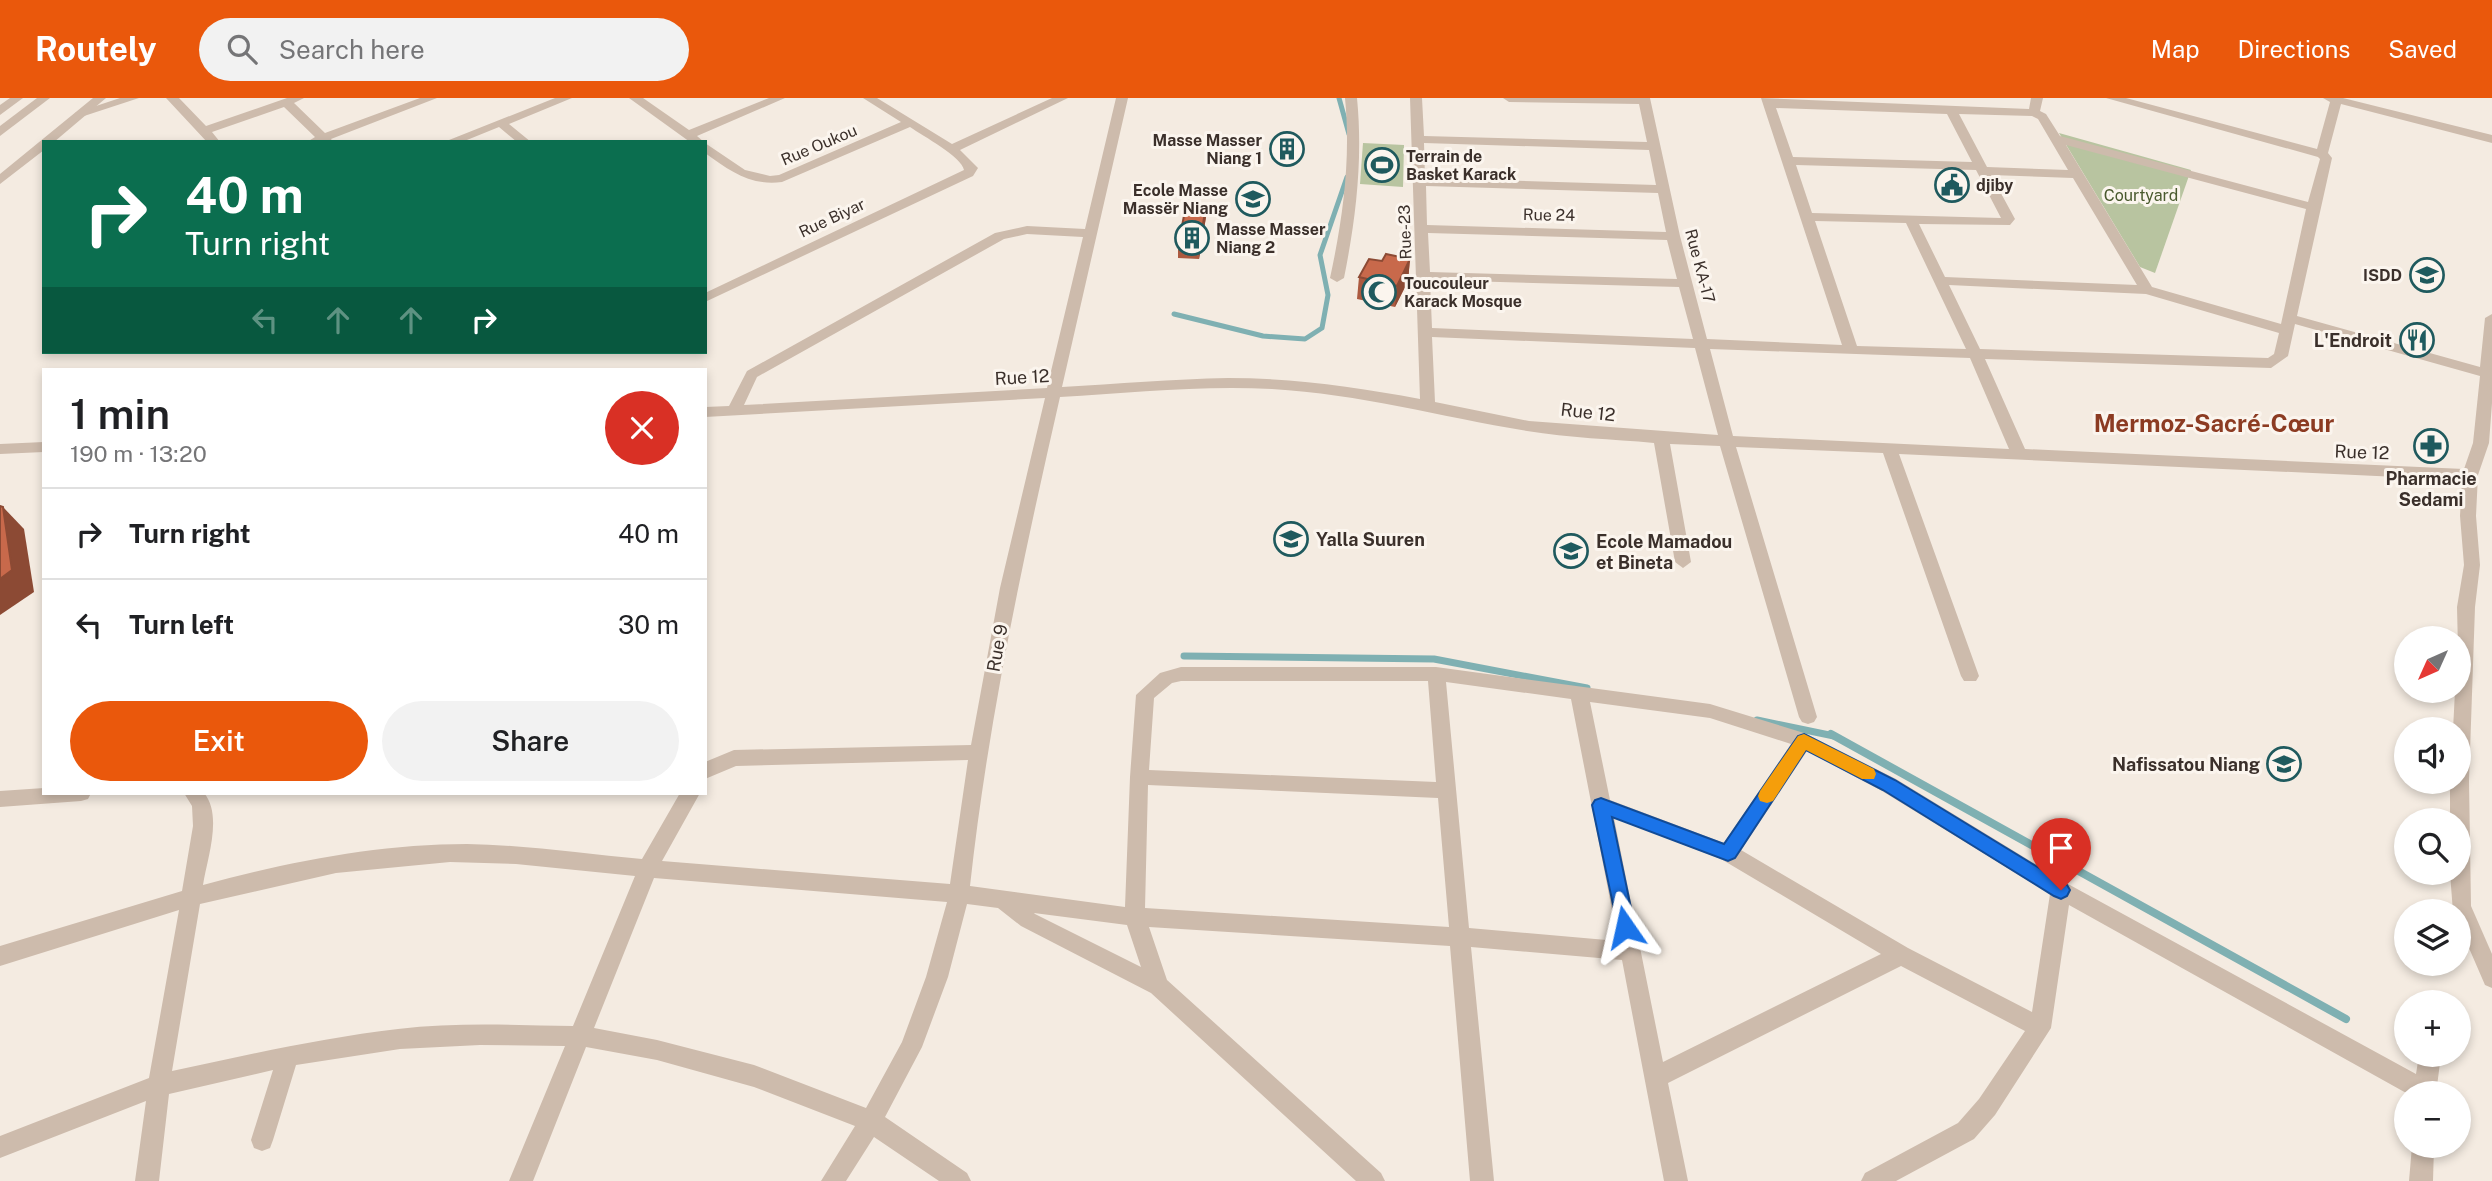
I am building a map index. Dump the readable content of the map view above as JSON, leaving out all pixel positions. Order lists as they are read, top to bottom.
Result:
{
  "streets": {
    "street": [
      "Rue Oukou",
      "Rue 24",
      "Rue Biyar",
      "Rue-23",
      "Rue KA-17",
      "Rue 12",
      "Rue 9"
    ]
  },
  "crossings": [
    ["Rue 24", "Rue-23"],
    ["Rue 24", "Rue KA-17"],
    ["Rue-23", "Rue 12"],
    ["Rue KA-17", "Rue 12"],
    ["Rue 12", "Rue 9"]
  ],
  "districts": ["Mermoz-Sacré-Cœur"],
  "parks": ["Courtyard"],
  "places": {
    "building": ["Masse Masser Niang 1", "Masse Masser Niang 2"],
    "sports": ["Terrain de Basket Karack"],
    "public building": ["djiby"],
    "school or university": [
      "Ecole Masse Massër Niang",
      "ISDD",
      "Yalla Suuren",
      "Ecole Mamadou et Bineta",
      "Nafissatou Niang"
    ],
    "mosque": ["Toucouleur Karack Mosque"],
    "restaurant": ["L'Endroit"],
    "pharmacy": ["Pharmacie Sedami"]
  },
  "north": "bottom left",
  "page": {
    "header": "Routely",
    "search": "Search here",
    "nav": ["Map", "Directions", "Saved"],
    "turn": ["40 m", "Turn right"],
    "heading": ["1 min", "190 m · 13:20"],
    "list": [
      {
        "name": "Turn right",
        "value": "40 m"
      },
      {
        "name": "Turn left",
        "value": "30 m"
      }
    ],
    "map_buttons": ["+", "−"],
    "buttons": ["Exit", "Share"]
  }
}
